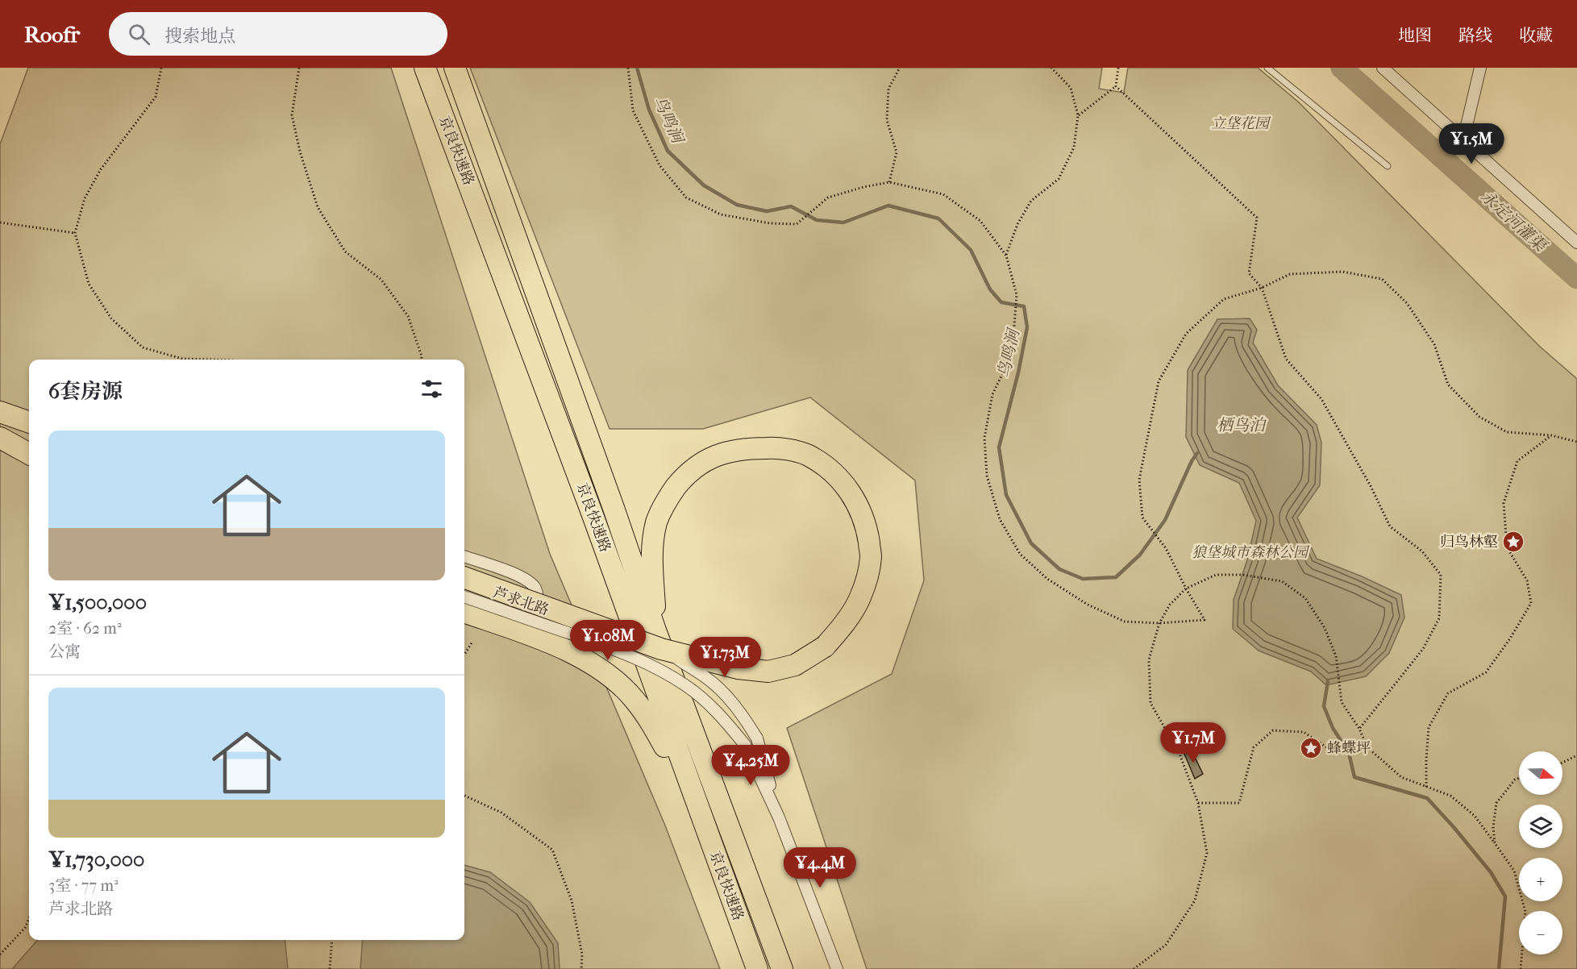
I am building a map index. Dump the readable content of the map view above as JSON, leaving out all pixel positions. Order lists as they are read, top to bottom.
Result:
{
  "streets": {
    "highway": ["京良快速路"],
    "street": ["芦求北路"]
  },
  "crossings": [
    ["京良快速路", "芦求北路"]
  ],
  "water": ["鸟鸣涧", "永定河灌渠", "栖鸟泊"],
  "parks": ["立垡花园", "狼垡城市森林公园"],
  "places": {
    "place": ["归鸟林壑", "蜂蝶坪"]
  },
  "north": "right",
  "page": {
    "header": "Roofr",
    "search": "搜索地点",
    "nav": ["地图", "路线", "收藏"],
    "price": [
      "¥1.5M",
      "¥1.08M",
      "¥1.73M",
      "¥1.7M",
      "¥4.25M",
      "¥4.4M"
    ],
    "heading": "6套房源",
    "list": [
      {
        "name": "¥1,500,000",
        "note": "2室 · 62 m² · 公寓"
      },
      {
        "name": "¥1,730,000",
        "note": "3室 · 77 m² · 芦求北路"
      }
    ],
    "map_buttons": ["+", "−"]
  }
}
